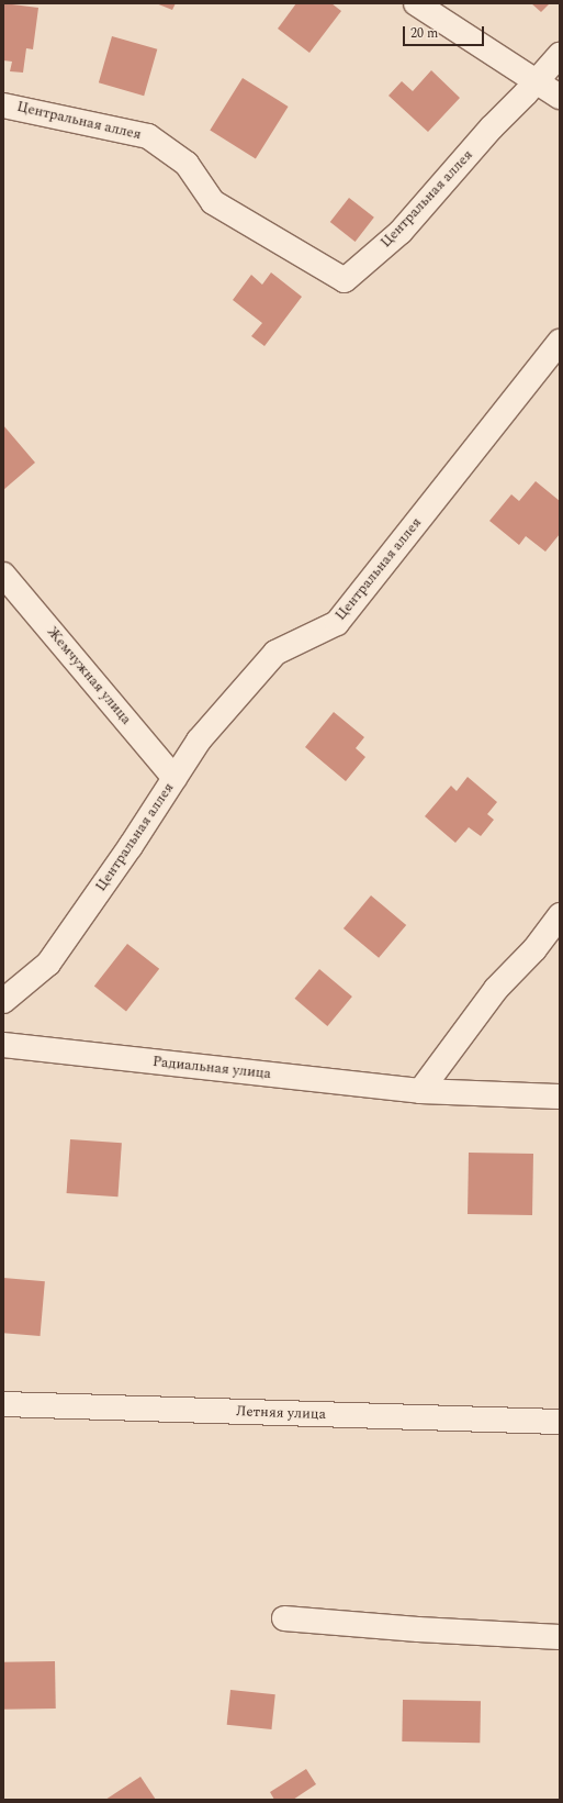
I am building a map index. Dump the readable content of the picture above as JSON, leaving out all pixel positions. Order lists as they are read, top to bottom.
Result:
{
  "streets": {
    "street": [
      "Центральная аллея",
      "Жемчужная улица",
      "Радиальная улица",
      "Летняя улица"
    ]
  },
  "crossings": [
    ["Центральная аллея", "Жемчужная улица"]
  ],
  "scale_bar": "20 m"
}
